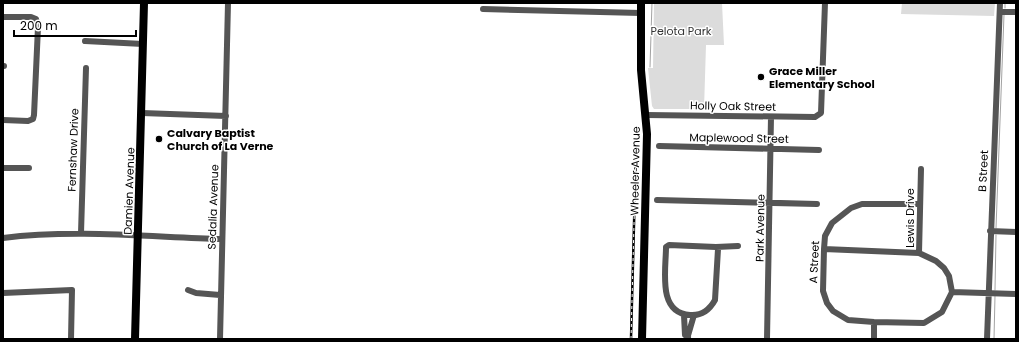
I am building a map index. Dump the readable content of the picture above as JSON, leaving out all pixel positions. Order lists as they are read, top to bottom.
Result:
{
  "streets": {
    "main road": ["Wheeler Avenue", "Damien Avenue"],
    "street": [
      "Holly Oak Street",
      "Maplewood Street",
      "Fernshaw Drive",
      "B Street",
      "Sedalia Avenue",
      "Lewis Drive",
      "Park Avenue",
      "A Street"
    ]
  },
  "crossings": [
    ["Holly Oak Street", "Wheeler Avenue"],
    ["Holly Oak Street", "Park Avenue"],
    ["Maplewood Street", "Park Avenue"],
    ["Lewis Drive", "A Street"]
  ],
  "parks": ["Pelota Park"],
  "places": ["Grace Miller Elementary School", "Calvary Baptist Church of La Verne"],
  "scale_bar": "200 m"
}
